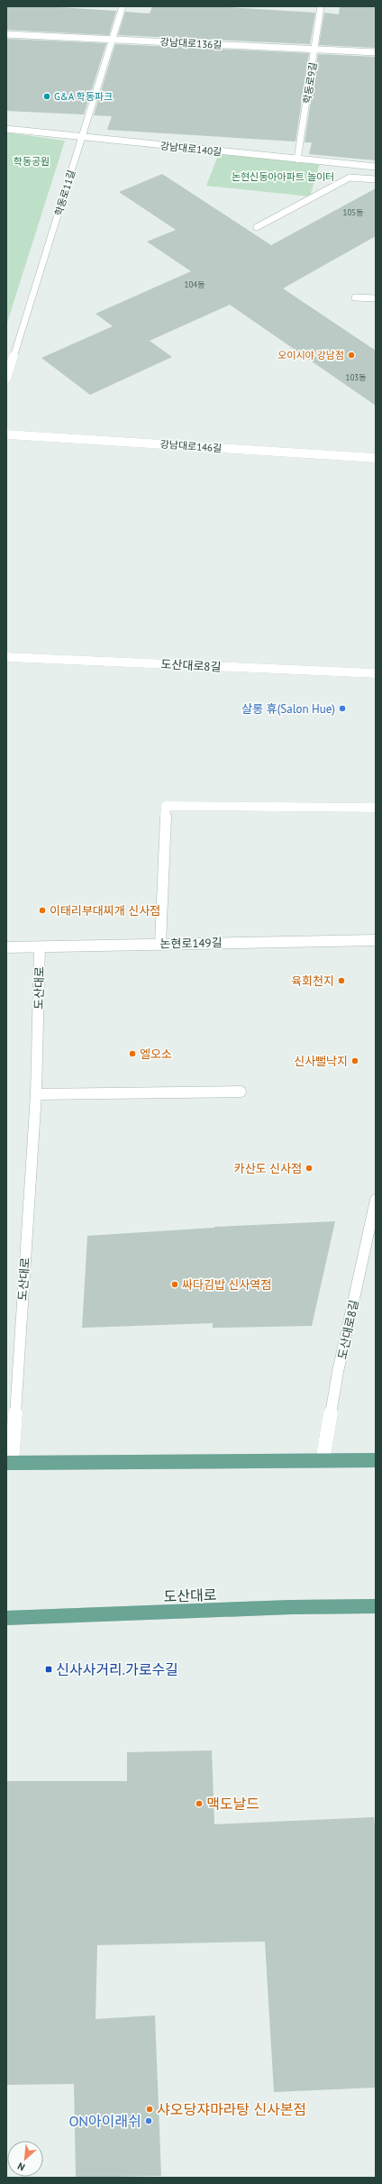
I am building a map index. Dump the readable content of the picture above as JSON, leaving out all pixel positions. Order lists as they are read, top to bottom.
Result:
{
  "streets": {
    "main road": ["도산대로"],
    "street": [
      "강남대로136길",
      "학동로9길",
      "강남대로140길",
      "학동로11길",
      "강남대로146길",
      "도산대로8길",
      "논현로149길"
    ]
  },
  "crossings": [
    ["강남대로136길", "학동로9길"],
    ["강남대로136길", "학동로11길"],
    ["학동로9길", "강남대로140길"],
    ["강남대로140길", "학동로11길"],
    ["도산대로8길", "도산대로"],
    ["논현로149길", "도산대로"]
  ],
  "parks": ["학동공원", "논현신동아아파트 놀이터"],
  "places": {
    "other": [
      "G&A 학동파크",
      "오이시야 강남점",
      "살롱 휴(Salon Hue)",
      "이태리부대찌개 신사점",
      "육회천지",
      "엘오소",
      "신사뻘낙지",
      "카산도 신사점",
      "싸다김밥 신사역점",
      "맥도날드",
      "샤오당쟈마라탕 신사본점",
      "ON아이래쉬"
    ],
    "transit": ["신사사거리.가로수길"]
  },
  "house_numbers": ["105동", "104동", "103동"],
  "north": "bottom left"
}
